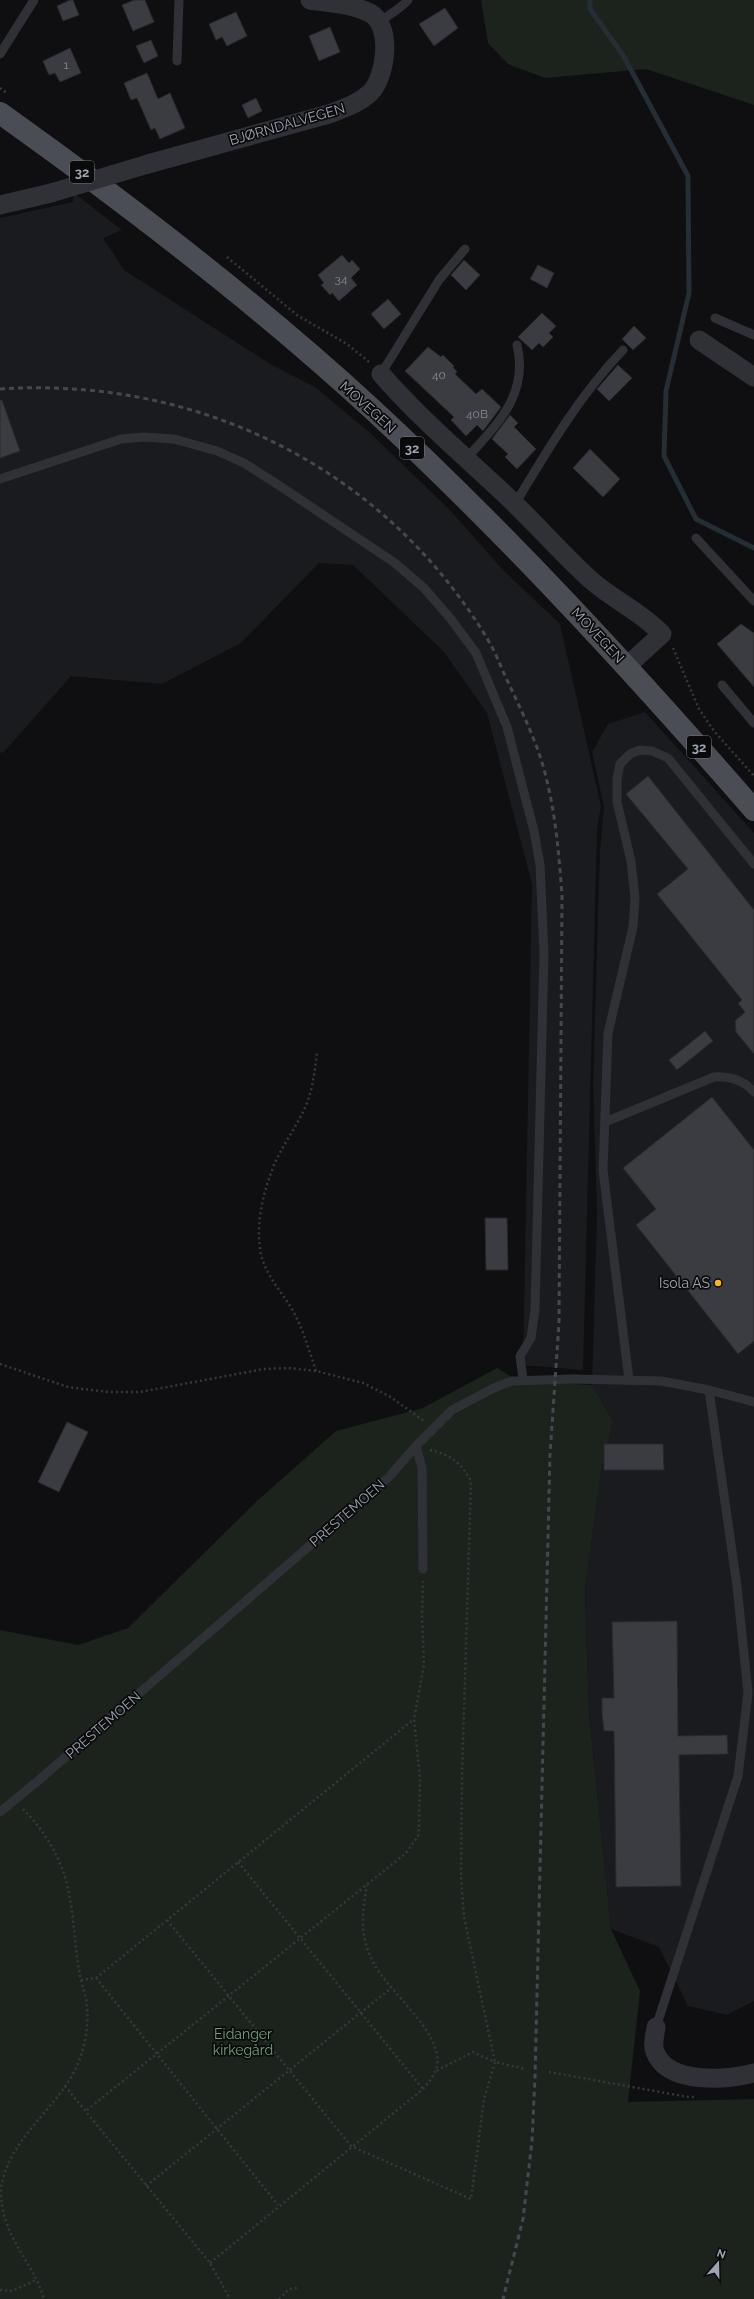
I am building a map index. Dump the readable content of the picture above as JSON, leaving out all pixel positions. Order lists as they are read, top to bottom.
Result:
{
  "streets": {
    "main road": ["32", "MOVEGEN"],
    "street": ["BJØRNDALVEGEN"],
    "lane": ["PRESTEMOEN"]
  },
  "parks": ["Eidanger kirkegård"],
  "places": ["Isola AS"],
  "house_numbers": [
    "1",
    "34",
    "40",
    "40B"
  ],
  "north": "top"
}
